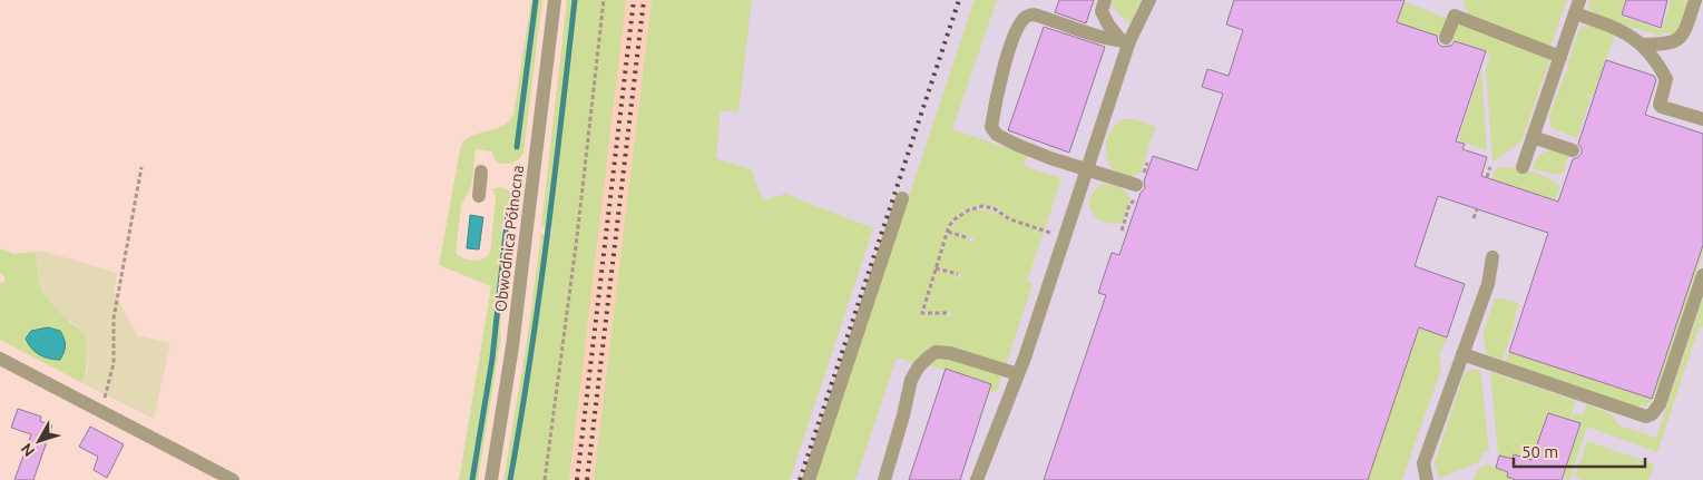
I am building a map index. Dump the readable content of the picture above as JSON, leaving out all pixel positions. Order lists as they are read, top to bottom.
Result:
{
  "streets": {
    "street": ["Obwodnica Północna"]
  },
  "scale_bar": "50 m",
  "north": "bottom left"
}
